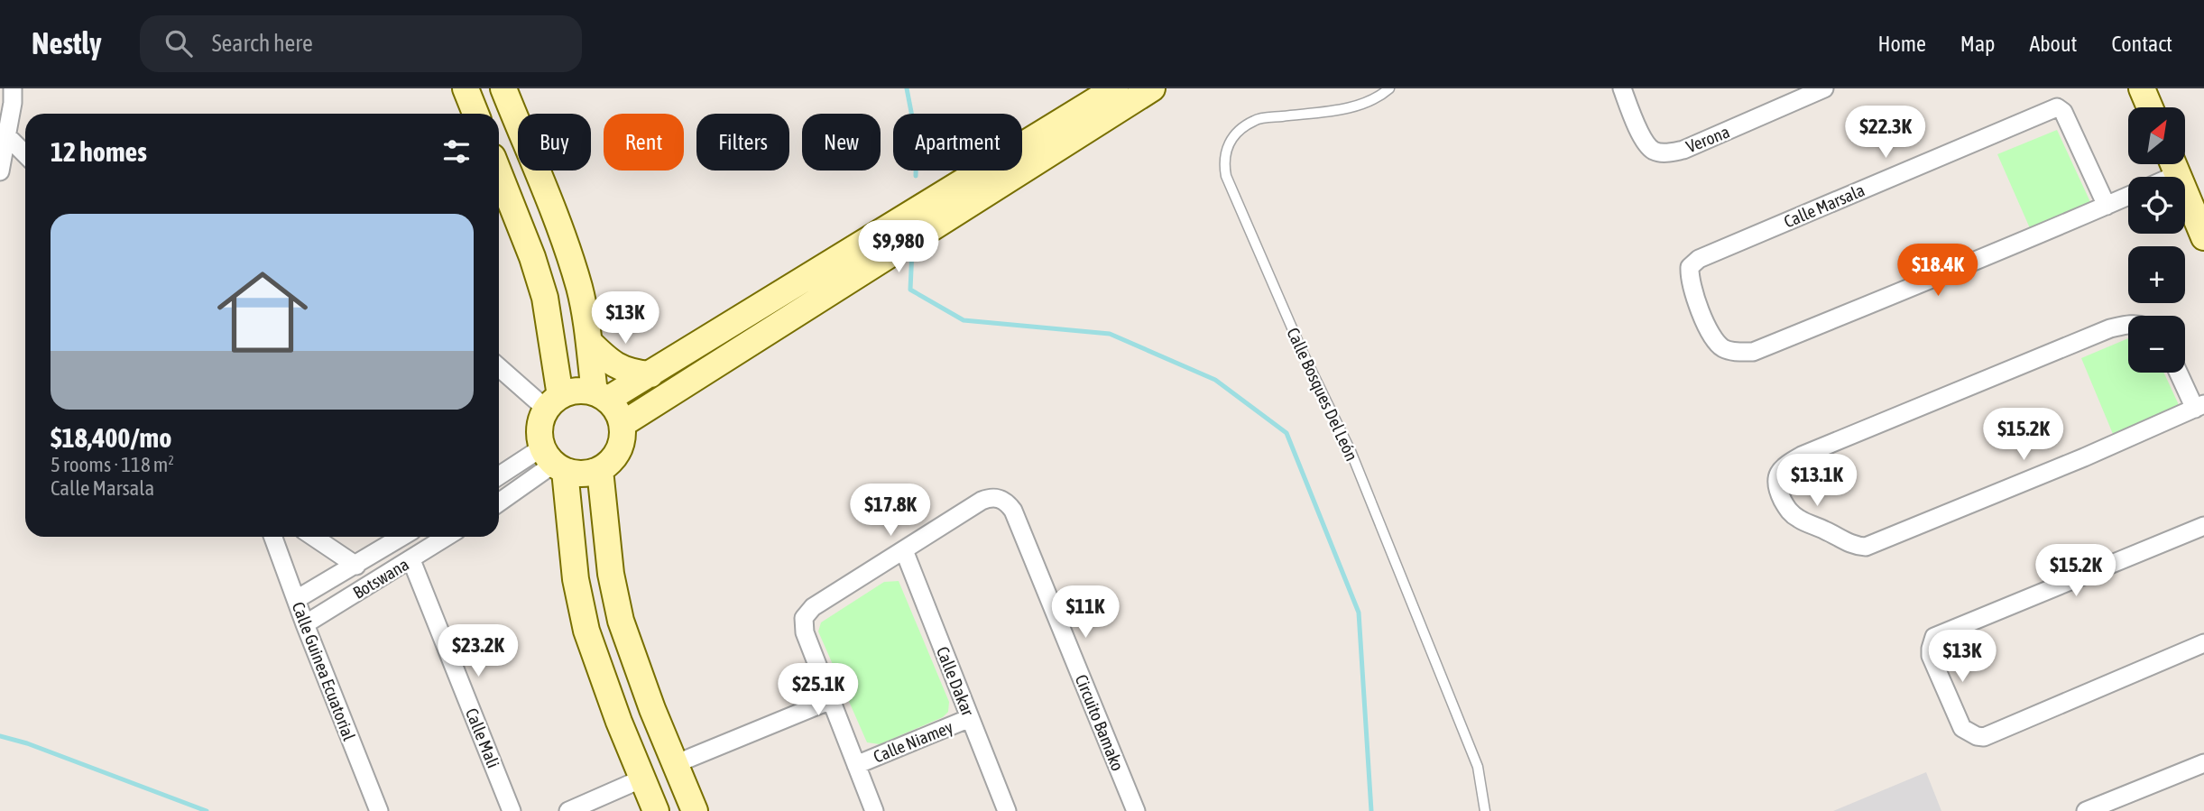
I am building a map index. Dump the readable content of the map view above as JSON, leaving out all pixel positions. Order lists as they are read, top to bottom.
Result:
{
  "streets": {
    "street": [
      "Verona",
      "Calle Marsala",
      "Botswana",
      "Calle Guinea Ecuatorial",
      "Calle Dakar",
      "Circuito Bamako",
      "Calle Mali",
      "Calle Niamey"
    ],
    "lane": ["Calle Bosques Del León"]
  },
  "crossings": [
    ["Botswana", "Calle Guinea Ecuatorial"],
    ["Botswana", "Calle Mali"],
    ["Calle Dakar", "Circuito Bamako"],
    ["Calle Dakar", "Calle Niamey"]
  ],
  "north": "top right",
  "page": {
    "header": "Nestly",
    "search": "Search here",
    "nav": [
      "Home",
      "Map",
      "About",
      "Contact"
    ],
    "price": [
      "$22.3K",
      "$9,980",
      "$18.4K",
      "$13K",
      "$15.2K",
      "$13.1K",
      "$17.8K",
      "$15.2K",
      "$11K",
      "$23.2K",
      "$13K",
      "$25.1K"
    ],
    "map_buttons": ["+", "−"],
    "chip": [
      "Buy",
      "Rent",
      "Filters",
      "New",
      "Apartment"
    ],
    "heading": "12 homes",
    "list": [
      {
        "name": "$18,400/mo",
        "note": "5 rooms · 118 m² · Calle Marsala"
      }
    ]
  }
}
